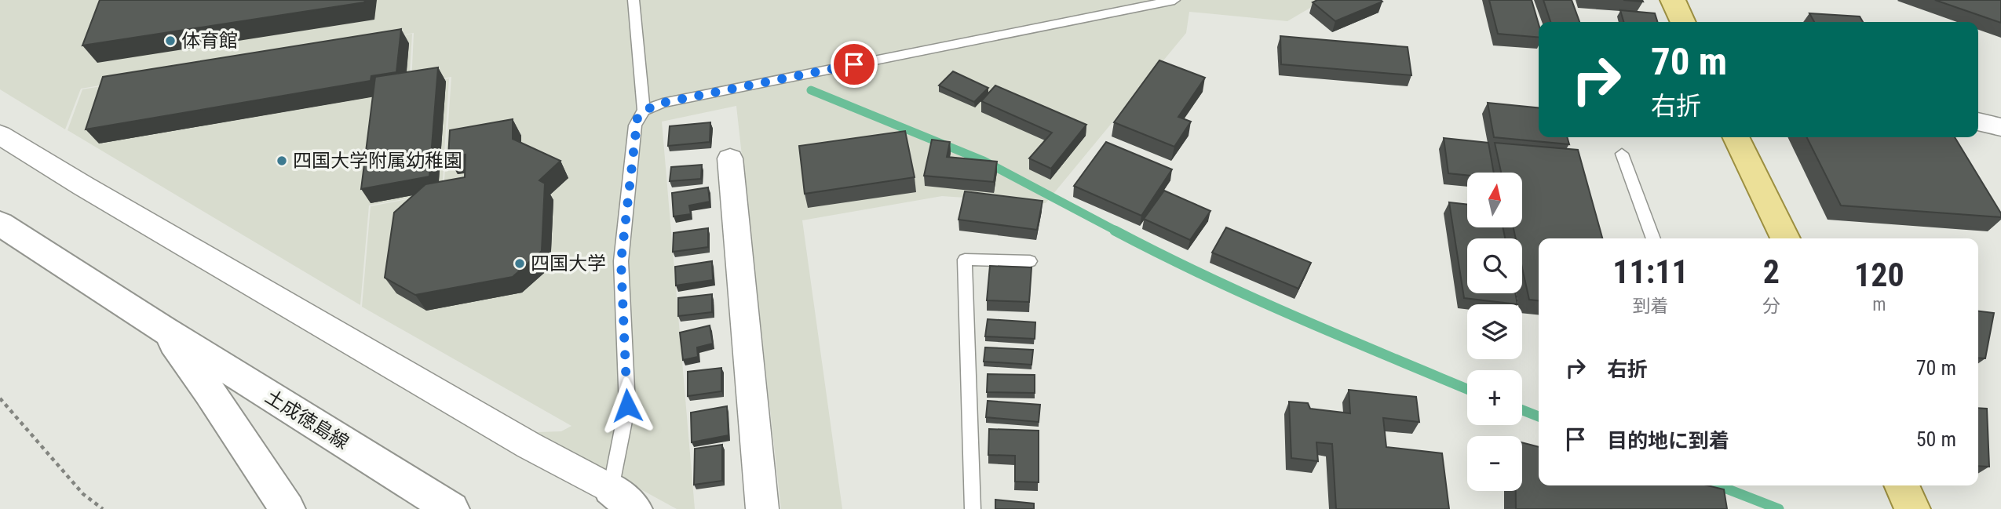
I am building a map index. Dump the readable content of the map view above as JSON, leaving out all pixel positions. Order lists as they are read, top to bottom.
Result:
{
  "streets": {
    "main road": ["土成徳島線"]
  },
  "places": ["体育館", "四国大学附属幼稚園", "四国大学"],
  "north": "top",
  "page": {
    "turn": ["70 m", "右折"],
    "map_buttons": ["+", "−"],
    "eta": [
      "11:11",
      "到着",
      "2",
      "分",
      "120",
      "m"
    ],
    "list": [
      {
        "name": "右折",
        "value": "70 m"
      },
      {
        "name": "目的地に到着",
        "value": "50 m"
      }
    ]
  }
}
